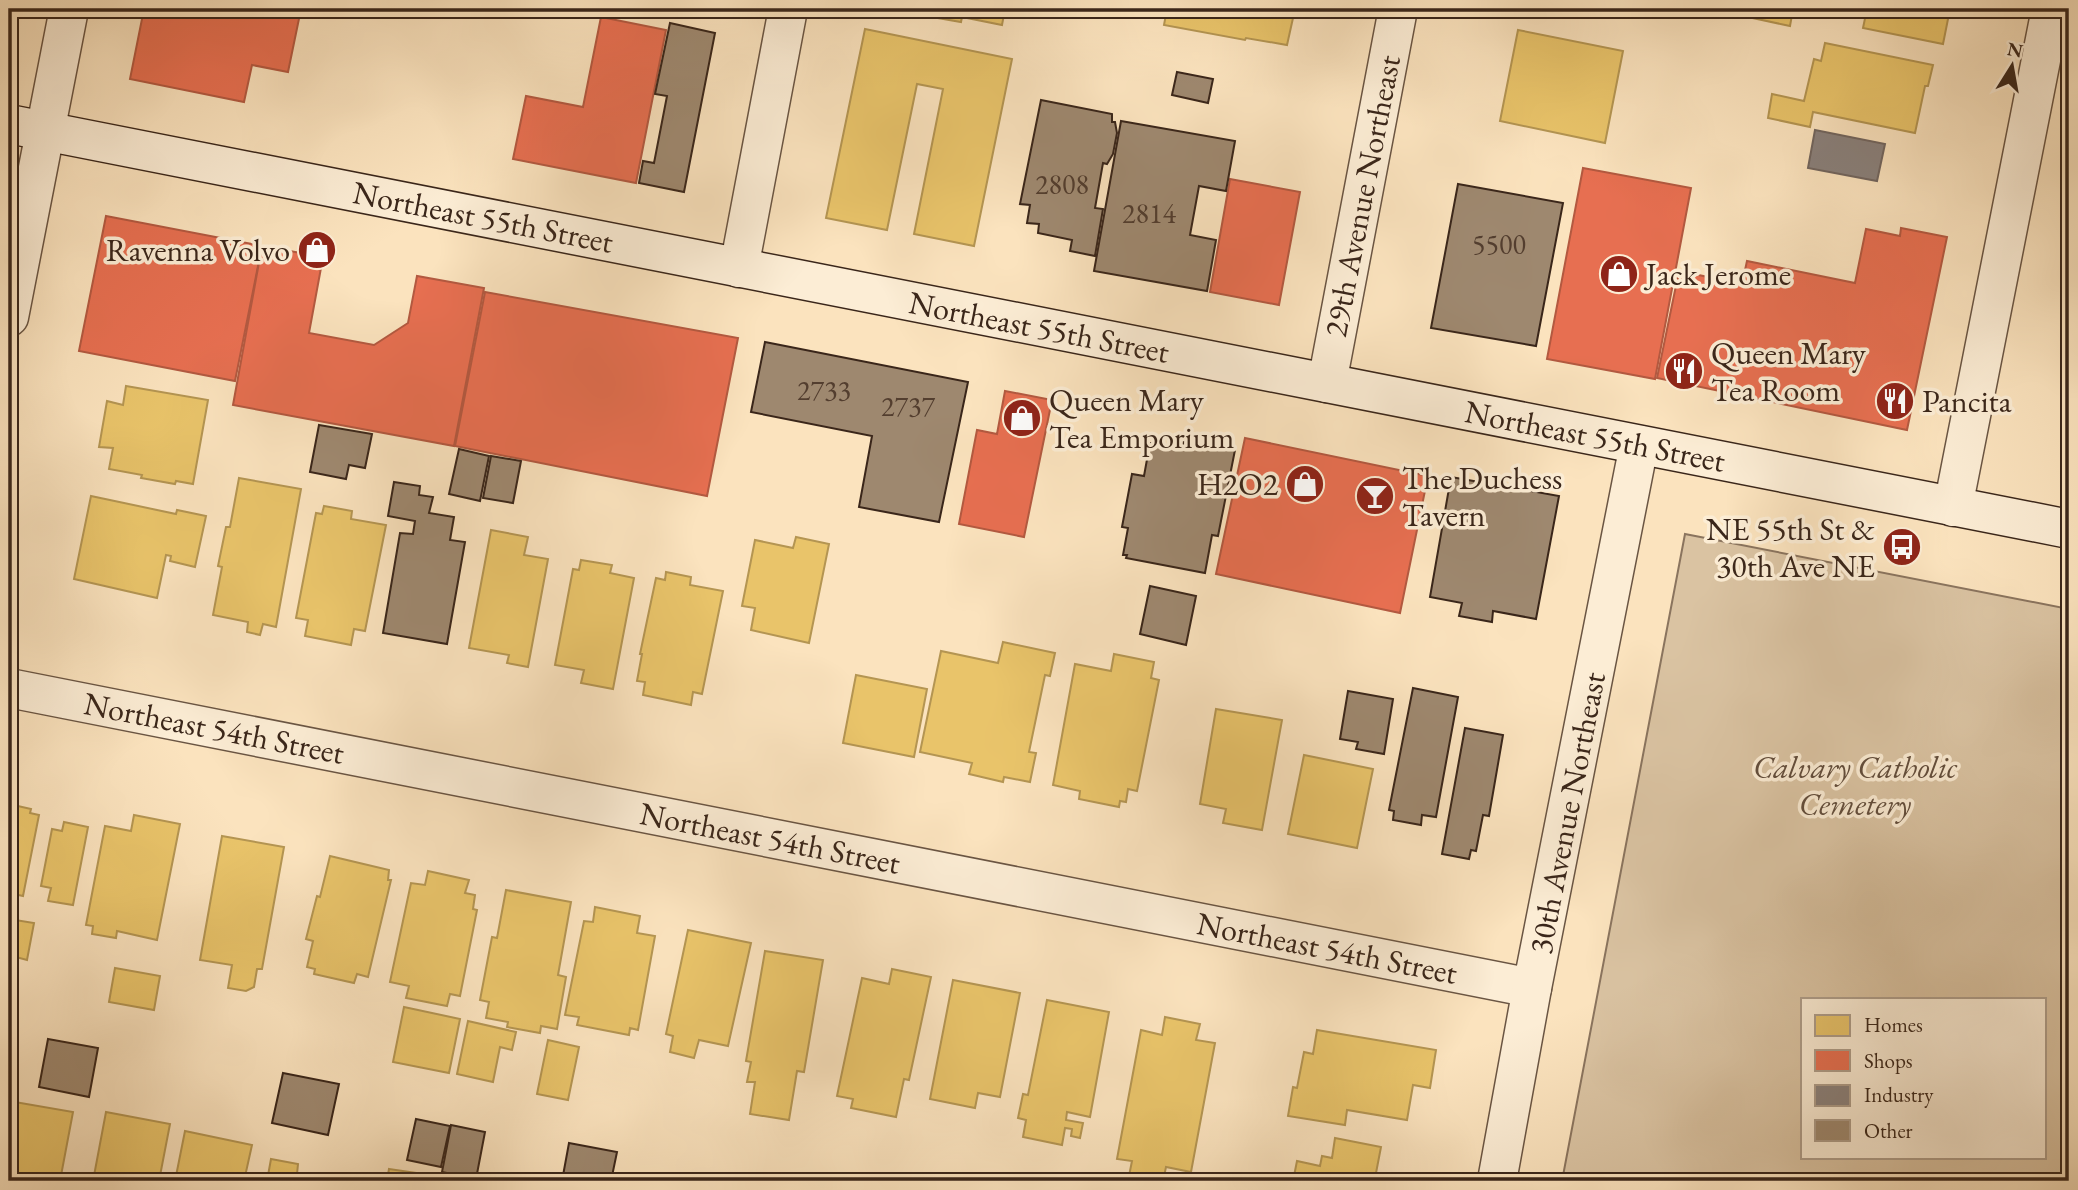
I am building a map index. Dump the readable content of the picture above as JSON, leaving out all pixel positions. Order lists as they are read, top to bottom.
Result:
{
  "streets": {
    "street": [
      "29th Avenue Northeast",
      "Northeast 55th Street",
      "Northeast 54th Street",
      "30th Avenue Northeast"
    ]
  },
  "crossings": [
    ["29th Avenue Northeast", "Northeast 55th Street"],
    ["Northeast 55th Street", "30th Avenue Northeast"],
    ["Northeast 54th Street", "30th Avenue Northeast"]
  ],
  "parks": ["Calvary Catholic Cemetery"],
  "places": {
    "shop": [
      "Ravenna Volvo",
      "Jack Jerome",
      "Queen Mary Tea Emporium",
      "H2O2"
    ],
    "restaurant": ["Queen Mary Tea Room", "Pancita"],
    "bar": ["The Duchess Tavern"],
    "bus stop": ["NE 55th St & 30th Ave NE"]
  },
  "house_numbers": [
    "2808",
    "2814",
    "5500",
    "2733",
    "2737"
  ],
  "legend": [
    "Homes",
    "Shops",
    "Industry",
    "Other"
  ],
  "north": "top"
}
